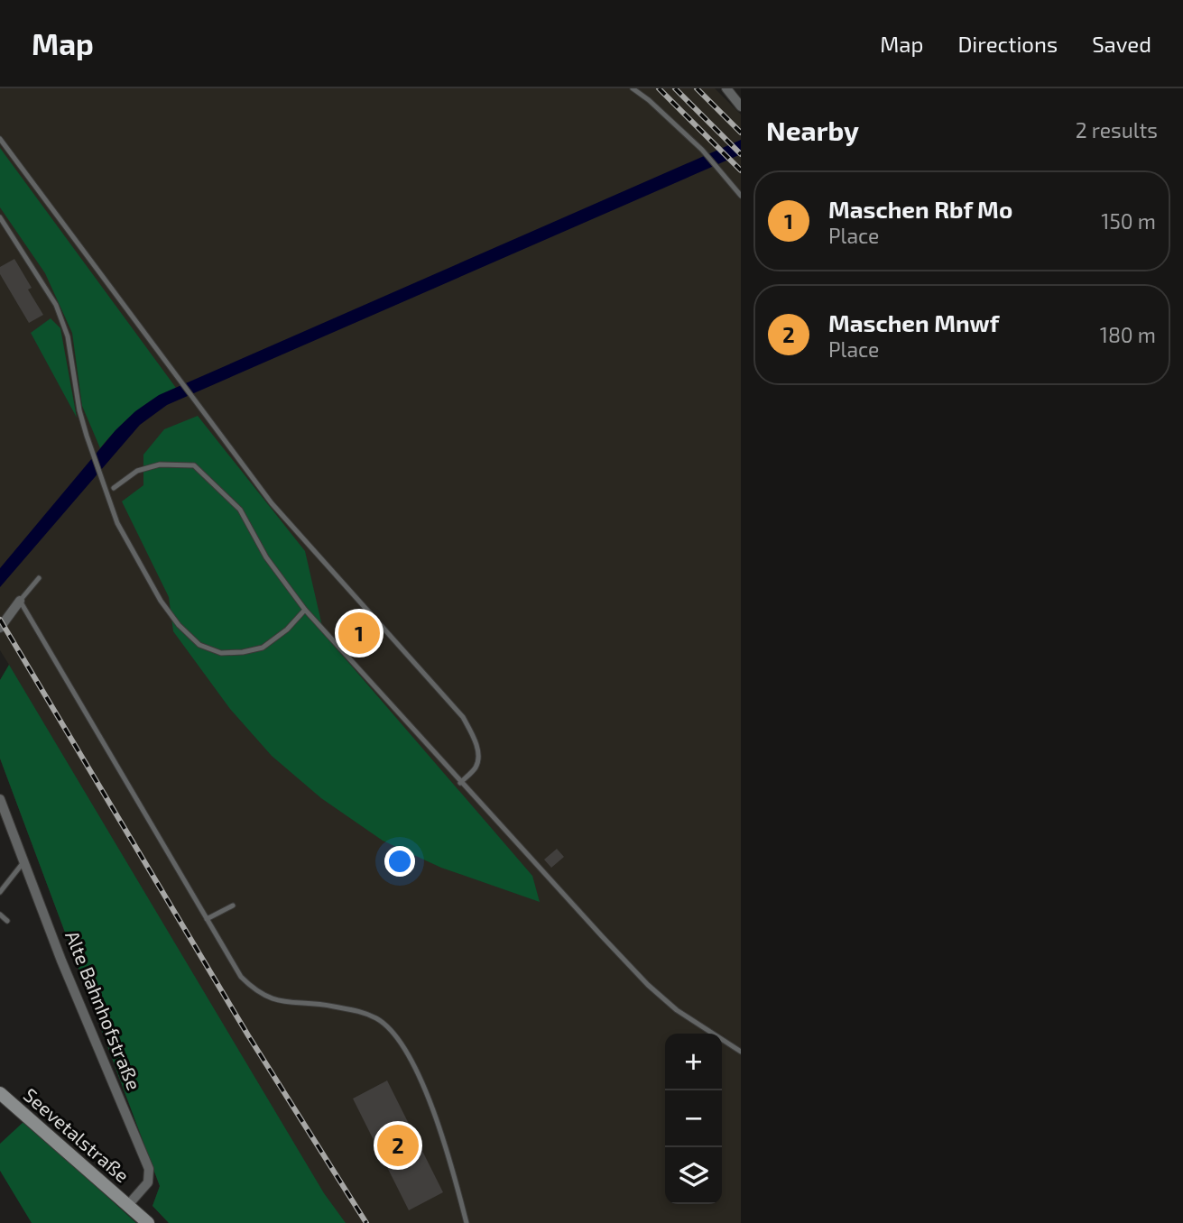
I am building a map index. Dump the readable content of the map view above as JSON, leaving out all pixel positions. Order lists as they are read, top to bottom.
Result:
{
  "streets": {
    "main road": ["Seevetalstraße"],
    "street": ["Alte Bahnhofstraße"]
  },
  "crossings": [
    ["Alte Bahnhofstraße", "Seevetalstraße"]
  ],
  "page": {
    "header": "Map",
    "nav": ["Map", "Directions", "Saved"],
    "heading": ["Nearby", "2 results"],
    "list": [
      {
        "mark": "1",
        "name": "Maschen Rbf Mo",
        "note": "Place",
        "value": "150 m"
      },
      {
        "mark": "2",
        "name": "Maschen Mnwf",
        "note": "Place",
        "value": "180 m"
      }
    ],
    "pins": ["1", "2"],
    "map_buttons": ["+", "−"]
  }
}
